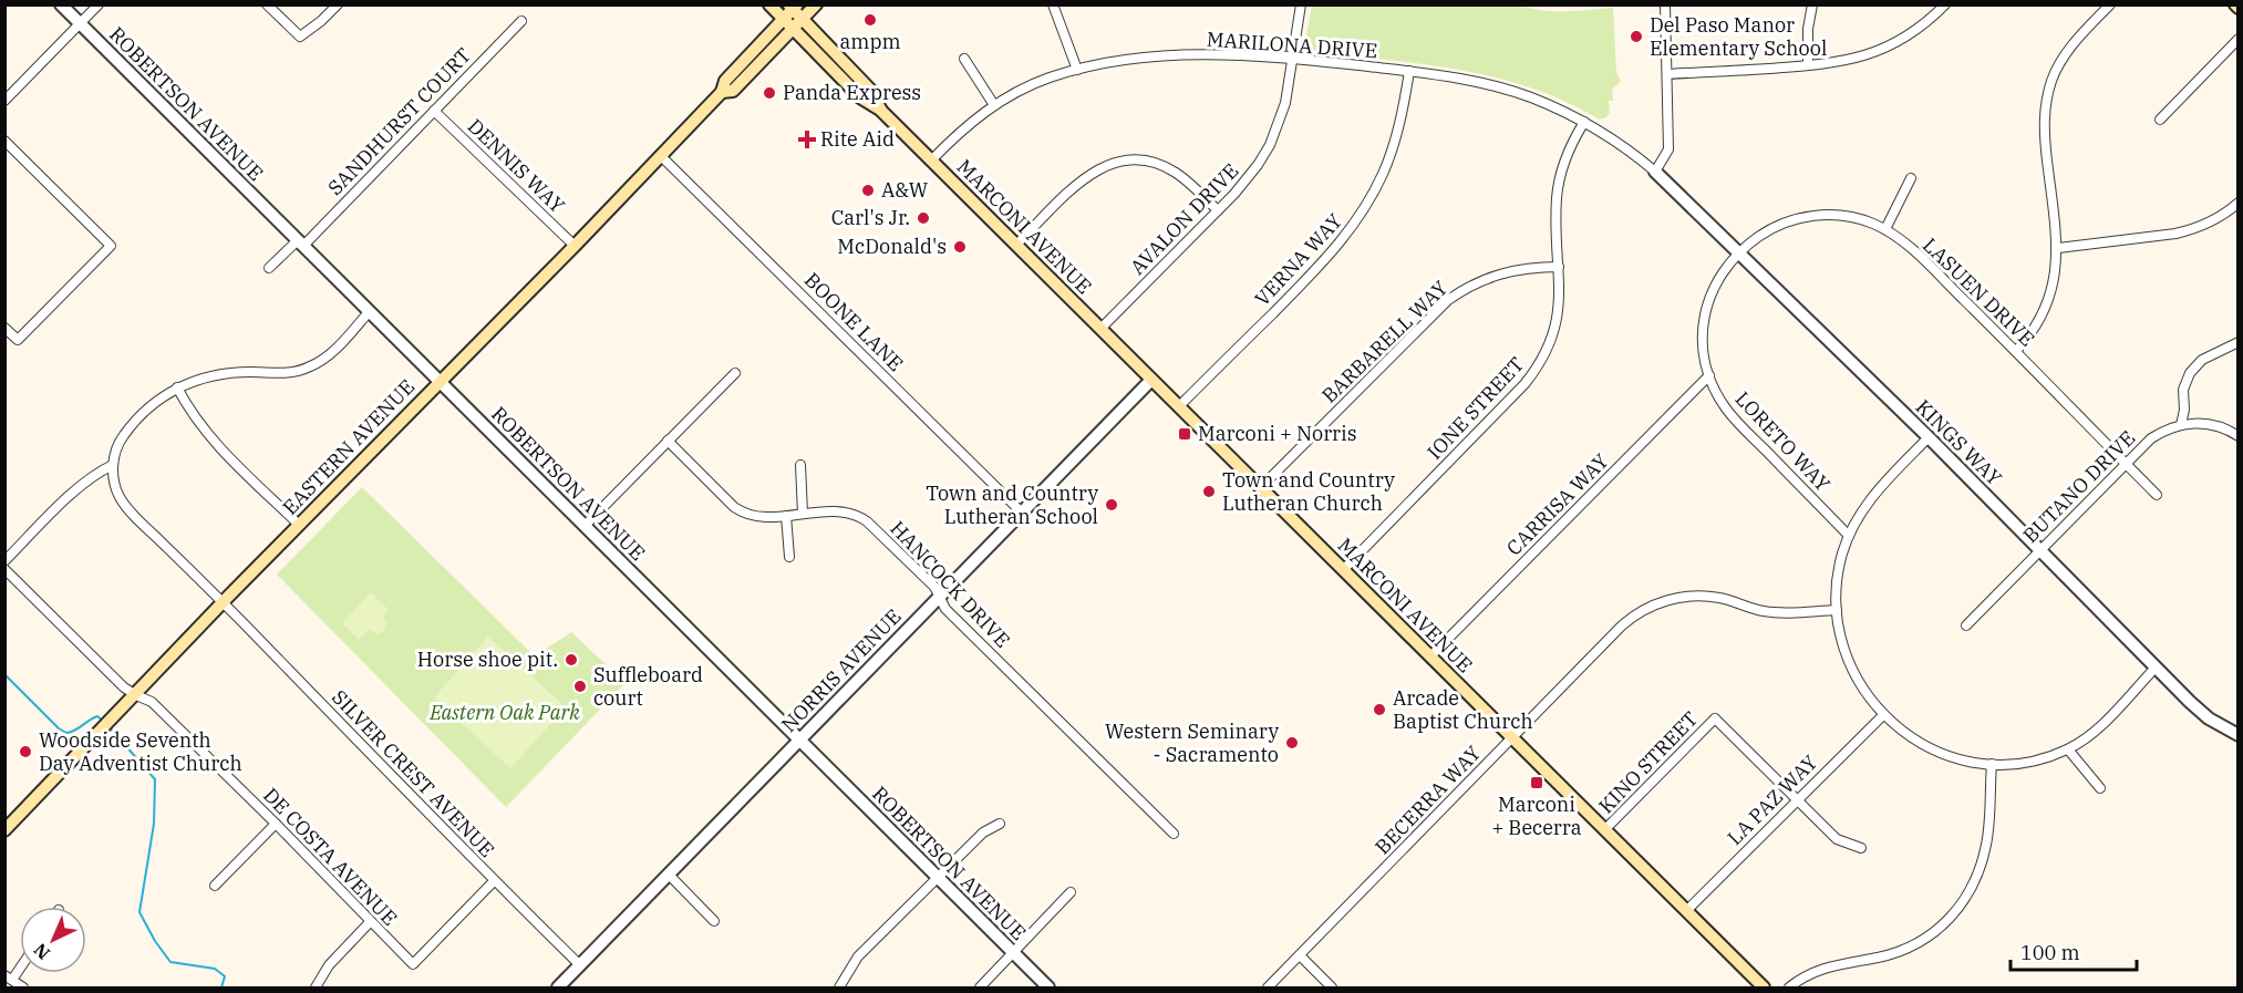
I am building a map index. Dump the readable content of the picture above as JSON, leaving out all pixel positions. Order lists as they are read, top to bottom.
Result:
{
  "streets": {
    "main road": ["MARCONI AVENUE", "EASTERN AVENUE"],
    "street": [
      "MARILONA DRIVE",
      "ROBERTSON AVENUE",
      "SANDHURST COURT",
      "DENNIS WAY",
      "AVALON DRIVE",
      "VERNA WAY",
      "LASUEN DRIVE",
      "BOONE LANE",
      "BARBARELL WAY",
      "IONE STREET",
      "LORETO WAY",
      "KINGS WAY",
      "BUTANO DRIVE",
      "CARRISA WAY",
      "HANCOCK DRIVE",
      "NORRIS AVENUE",
      "KINO STREET",
      "SILVER CREST AVENUE",
      "BECERRA WAY",
      "LA PAZ WAY",
      "DE COSTA AVENUE"
    ]
  },
  "crossings": [
    ["MARILONA DRIVE", "AVALON DRIVE"],
    ["MARILONA DRIVE", "MARCONI AVENUE"],
    ["MARILONA DRIVE", "VERNA WAY"],
    ["MARILONA DRIVE", "IONE STREET"],
    ["MARILONA DRIVE", "KINGS WAY"],
    ["ROBERTSON AVENUE", "SANDHURST COURT"],
    ["ROBERTSON AVENUE", "EASTERN AVENUE"],
    ["ROBERTSON AVENUE", "NORRIS AVENUE"],
    ["SANDHURST COURT", "DENNIS WAY"],
    ["DENNIS WAY", "EASTERN AVENUE"],
    ["AVALON DRIVE", "MARCONI AVENUE"],
    ["MARCONI AVENUE", "VERNA WAY"],
    ["MARCONI AVENUE", "BARBARELL WAY"],
    ["MARCONI AVENUE", "IONE STREET"],
    ["MARCONI AVENUE", "EASTERN AVENUE"],
    ["MARCONI AVENUE", "CARRISA WAY"],
    ["MARCONI AVENUE", "NORRIS AVENUE"],
    ["MARCONI AVENUE", "KINO STREET"],
    ["MARCONI AVENUE", "BECERRA WAY"],
    ["MARCONI AVENUE", "LA PAZ WAY"],
    ["LASUEN DRIVE", "LORETO WAY"],
    ["LASUEN DRIVE", "KINGS WAY"],
    ["LASUEN DRIVE", "BUTANO DRIVE"],
    ["BOONE LANE", "EASTERN AVENUE"],
    ["BOONE LANE", "NORRIS AVENUE"],
    ["BARBARELL WAY", "IONE STREET"],
    ["LORETO WAY", "KINGS WAY"],
    ["LORETO WAY", "CARRISA WAY"],
    ["KINGS WAY", "BUTANO DRIVE"],
    ["EASTERN AVENUE", "SILVER CREST AVENUE"],
    ["EASTERN AVENUE", "DE COSTA AVENUE"],
    ["HANCOCK DRIVE", "NORRIS AVENUE"],
    ["NORRIS AVENUE", "SILVER CREST AVENUE"],
    ["KINO STREET", "LA PAZ WAY"],
    ["SILVER CREST AVENUE", "DE COSTA AVENUE"]
  ],
  "parks": ["Eastern Oak Park"],
  "places": {
    "other": [
      "ampm",
      "Del Paso Manor Elementary School",
      "Panda Express",
      "A&W",
      "Carl's Jr.",
      "McDonald's",
      "Town and Country Lutheran Church",
      "Town and Country Lutheran School",
      "Horse shoe pit.",
      "Suffleboard court",
      "Arcade Baptist Church",
      "Western Seminary - Sacramento",
      "Woodside Seventh Day Adventist Church"
    ],
    "health": ["Rite Aid"],
    "transit": ["Marconi + Norris", "Marconi + Becerra"]
  },
  "scale_bar": "100 m",
  "north": "bottom left"
}
